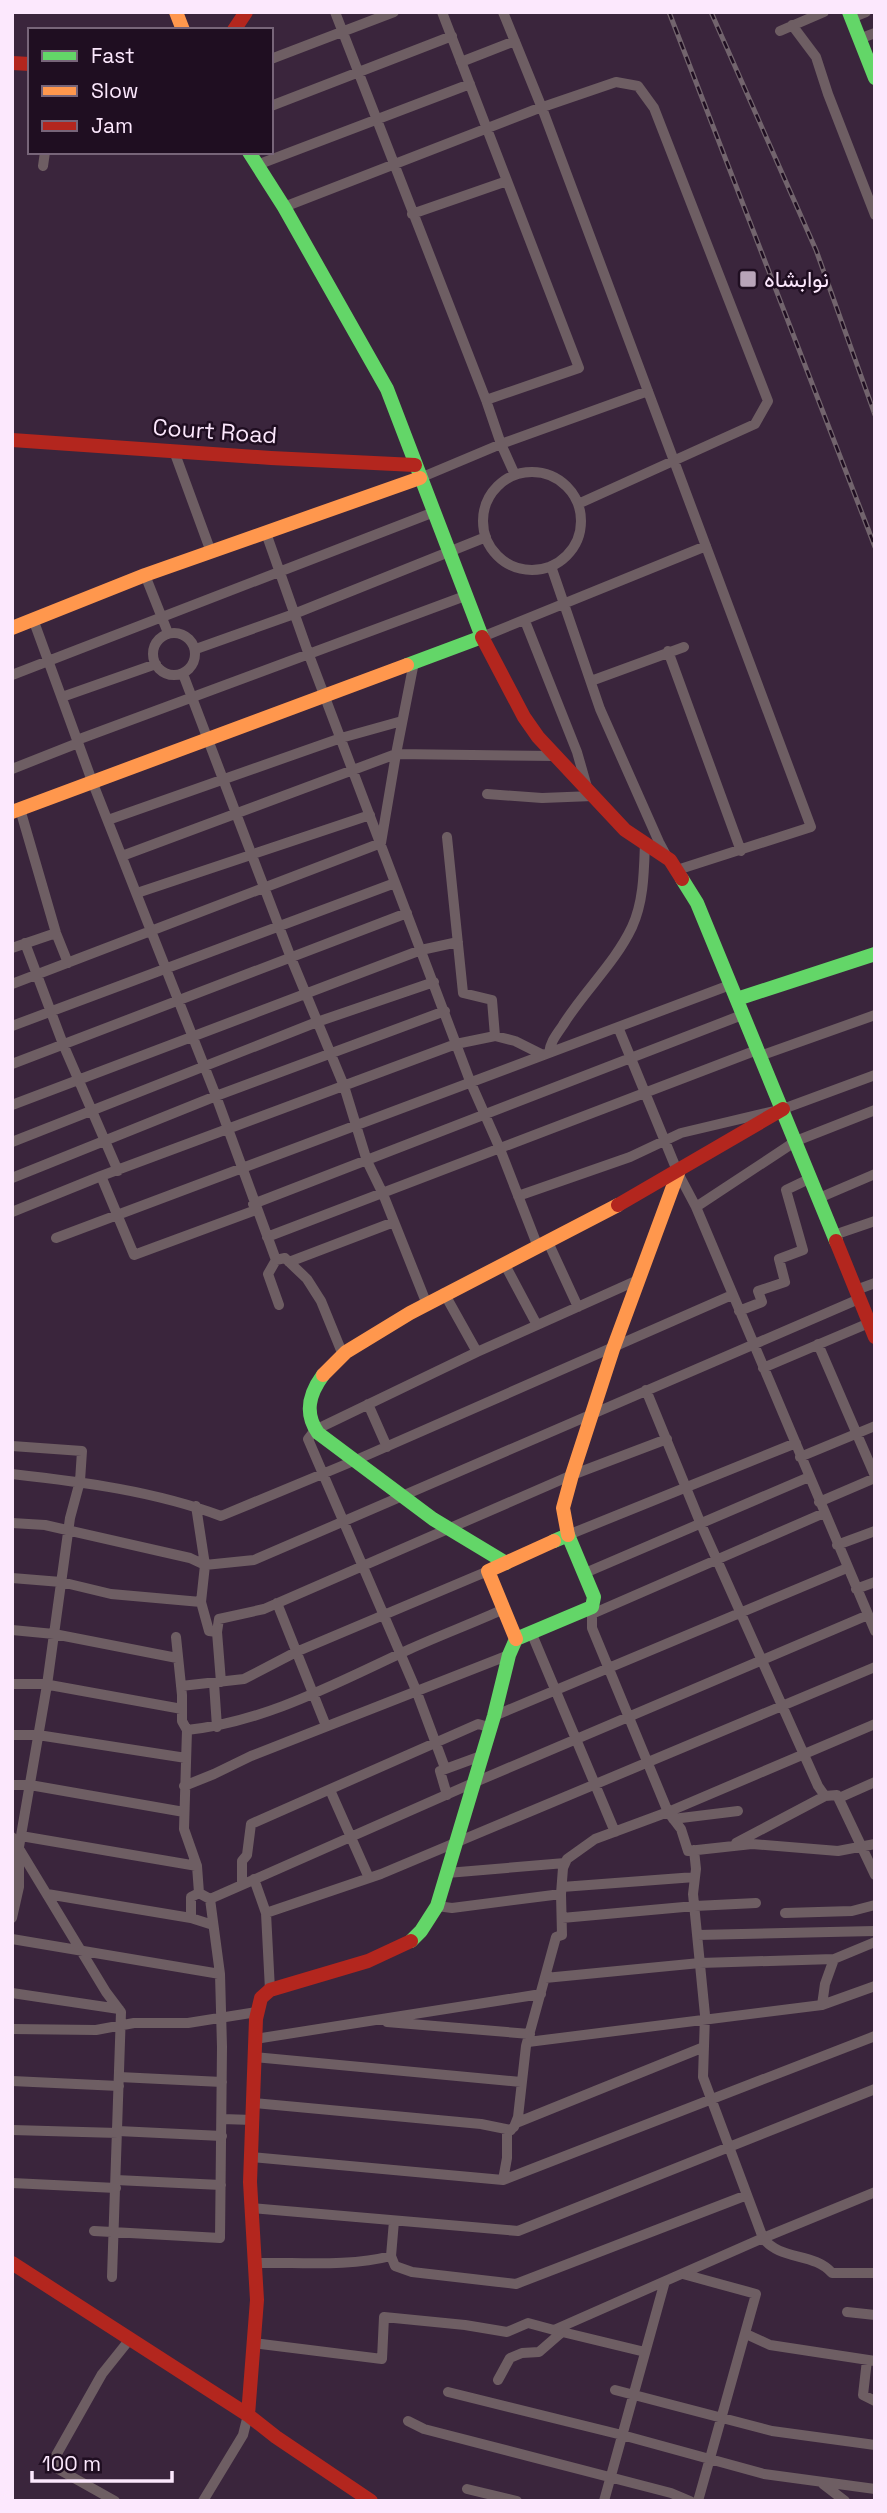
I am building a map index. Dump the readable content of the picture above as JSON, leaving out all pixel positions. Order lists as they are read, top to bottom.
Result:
{
  "streets": {
    "street": ["Court Road"]
  },
  "places": {
    "transit": ["نوابشاہ"]
  },
  "legend": ["Fast", "Slow", "Jam"],
  "scale_bar": "100 m"
}
